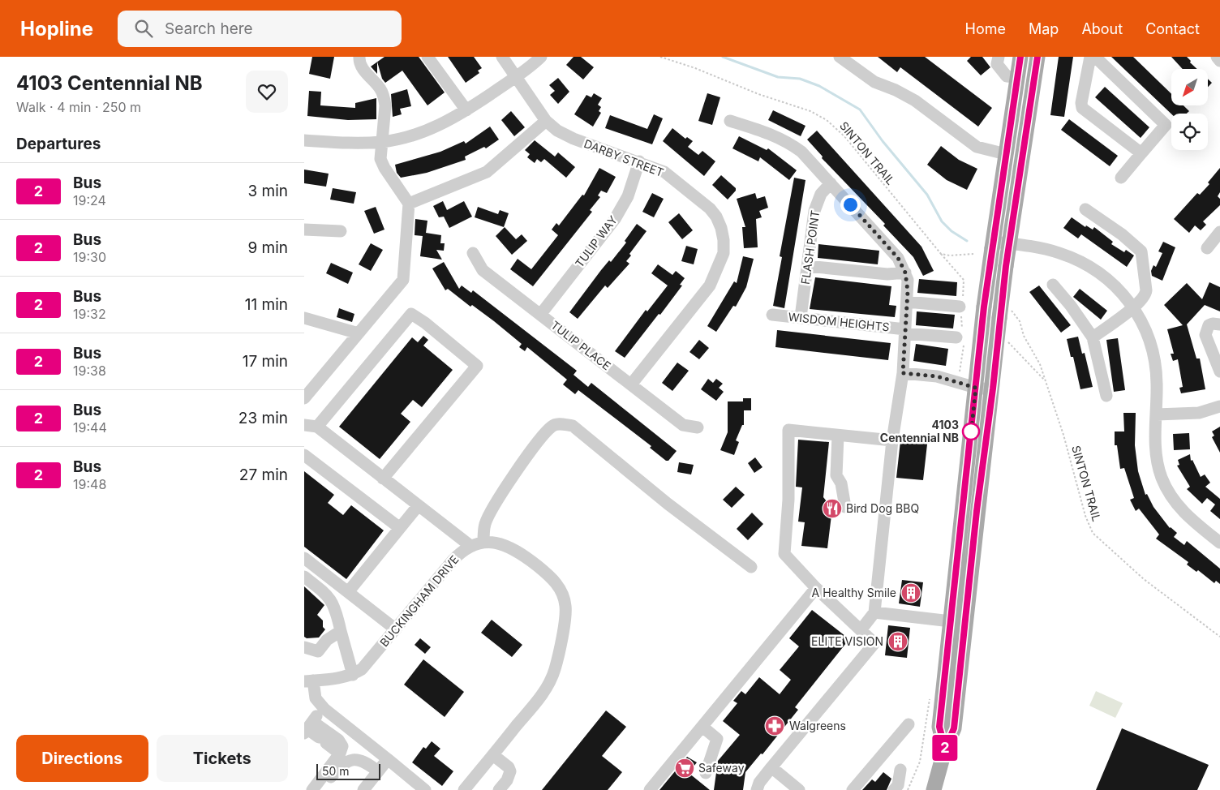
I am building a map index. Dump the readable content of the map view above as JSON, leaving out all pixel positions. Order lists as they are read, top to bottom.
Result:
{
  "streets": {
    "street": [
      "DARBY STREET",
      "TULIP WAY",
      "FLASH POINT",
      "WISDOM HEIGHTS",
      "TULIP PLACE",
      "BUCKINGHAM DRIVE"
    ],
    "path": ["SINTON TRAIL"]
  },
  "crossings": [
    ["DARBY STREET", "TULIP WAY"],
    ["DARBY STREET", "TULIP PLACE"],
    ["TULIP WAY", "TULIP PLACE"],
    ["FLASH POINT", "WISDOM HEIGHTS"]
  ],
  "places": {
    "other": ["4103 Centennial NB"],
    "restaurant": ["Bird Dog BBQ"],
    "building": ["A Healthy Smile", "ELITE VISION"],
    "pharmacy": ["Walgreens"],
    "supermarket": ["Safeway"]
  },
  "lines": ["bus line 2"],
  "scale_bar": "50 m",
  "north": "bottom left",
  "page": {
    "header": "Hopline",
    "search": "Search here",
    "nav": [
      "Home",
      "Map",
      "About",
      "Contact"
    ],
    "heading": [
      ["4103 Centennial NB", "Walk · 4 min · 250 m"],
      "Departures"
    ],
    "on_map": "2",
    "list": [
      {
        "mark": "2",
        "name": "Bus",
        "note": "19:24",
        "value": "3 min"
      },
      {
        "mark": "2",
        "name": "Bus",
        "note": "19:30",
        "value": "9 min"
      },
      {
        "mark": "2",
        "name": "Bus",
        "note": "19:32",
        "value": "11 min"
      },
      {
        "mark": "2",
        "name": "Bus",
        "note": "19:38",
        "value": "17 min"
      },
      {
        "mark": "2",
        "name": "Bus",
        "note": "19:44",
        "value": "23 min"
      },
      {
        "mark": "2",
        "name": "Bus",
        "note": "19:48",
        "value": "27 min"
      }
    ],
    "buttons": ["Directions", "Tickets"],
    "scale": "50 m"
  }
}
